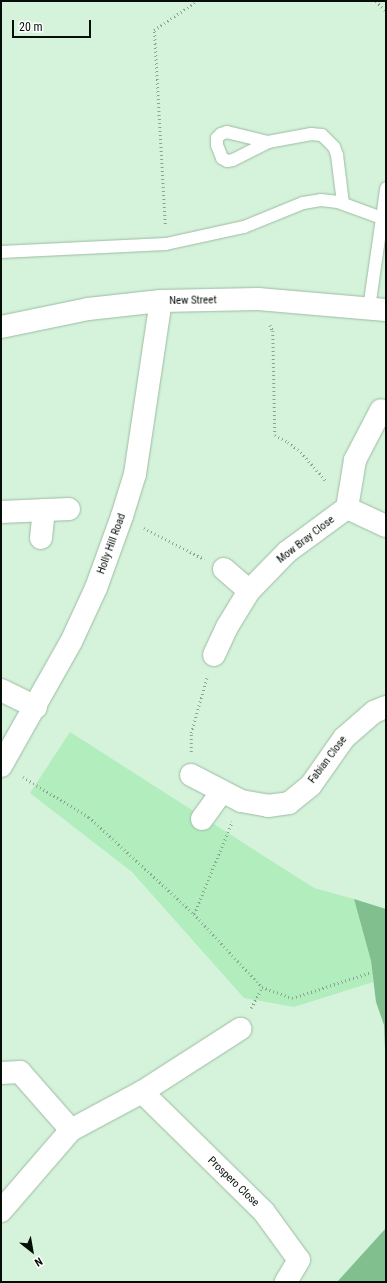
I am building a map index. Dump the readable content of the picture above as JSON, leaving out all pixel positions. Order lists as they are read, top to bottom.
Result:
{
  "streets": {
    "street": [
      "New Street",
      "Mow Bray Close",
      "Holly Hill Road",
      "Fabian Close",
      "Prospero Close"
    ]
  },
  "crossings": [
    ["New Street", "Holly Hill Road"]
  ],
  "scale_bar": "20 m",
  "north": "bottom right"
}
